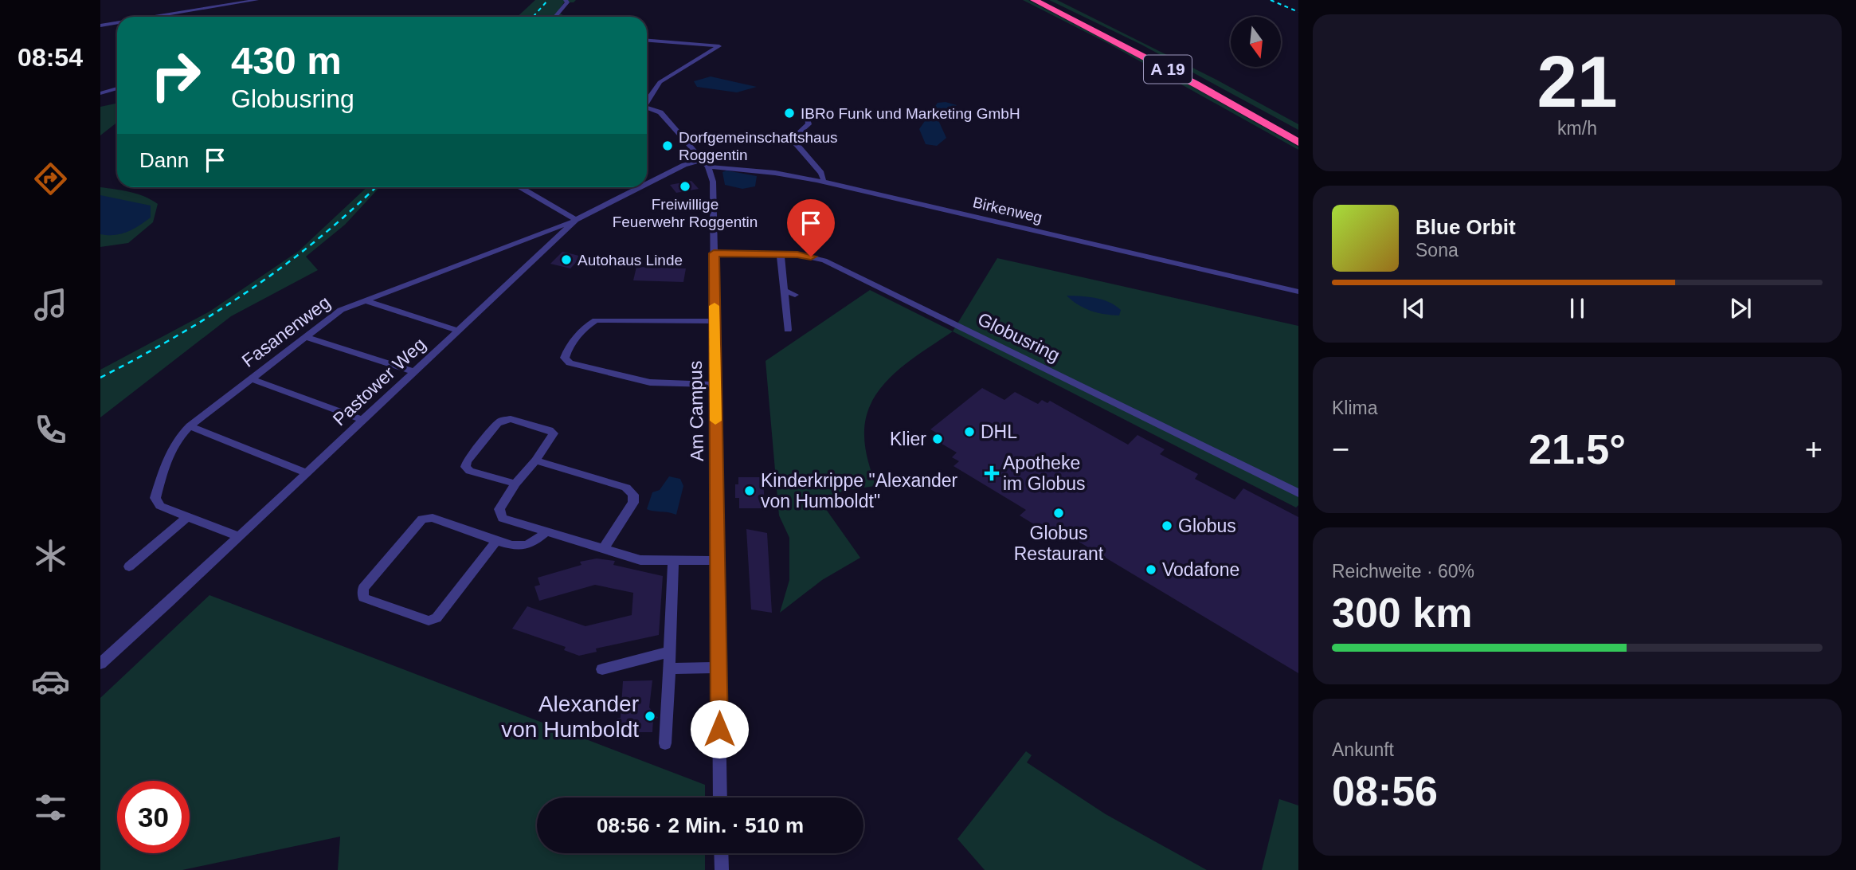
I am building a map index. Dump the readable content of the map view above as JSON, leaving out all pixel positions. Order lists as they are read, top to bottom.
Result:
{
  "streets": {
    "highway": ["A 19"],
    "street": [
      "Birkenweg",
      "Fasanenweg",
      "Globusring",
      "Pastower Weg",
      "Am Campus"
    ]
  },
  "crossings": [
    ["Birkenweg", "Pastower Weg"],
    ["Birkenweg", "Am Campus"],
    ["Fasanenweg", "Pastower Weg"],
    ["Globusring", "Am Campus"],
    ["Pastower Weg", "Am Campus"]
  ],
  "places": {
    "other": [
      "IBRo Funk und Marketing GmbH",
      "Dorfgemeinschaftshaus Roggentin",
      "Freiwillige Feuerwehr Roggentin",
      "Autohaus Linde",
      "DHL",
      "Klier",
      "Kinderkrippe \"Alexander von Humboldt\"",
      "Globus Restaurant",
      "Globus",
      "Vodafone",
      "Alexander von Humboldt"
    ],
    "health": ["Apotheke im Globus"]
  },
  "north": "bottom",
  "page": {
    "tabs": "08:54",
    "tile": [
      ["21", "km/h"],
      "Klima",
      ["Reichweite · 60%", "300 km"],
      ["Ankunft", "08:56"]
    ],
    "turn": ["430 m", "Globusring"],
    "then": "Dann",
    "song": ["Blue Orbit", "Sona"],
    "heat": ["−", "21.5°", "+"],
    "limit": "30",
    "trip": "08:56 · 2 Min. · 510 m"
  }
}
